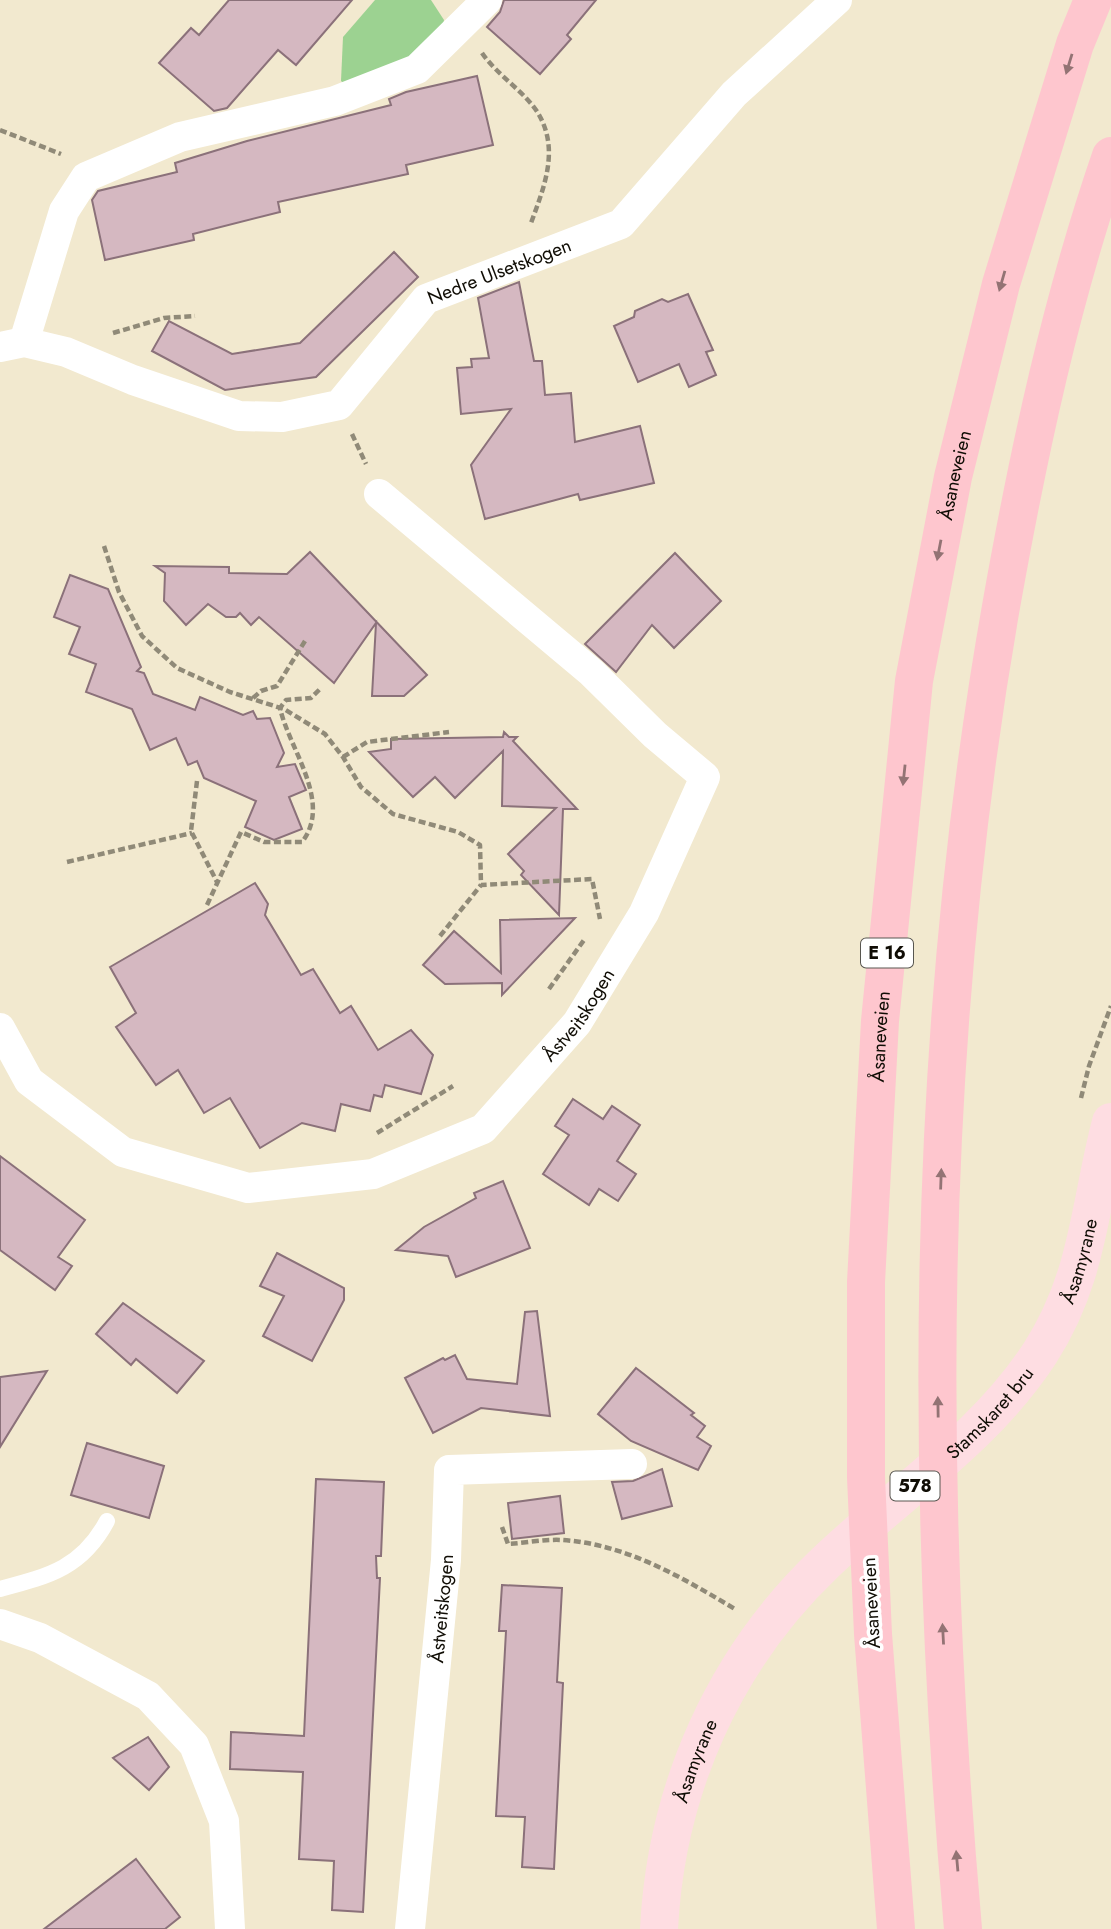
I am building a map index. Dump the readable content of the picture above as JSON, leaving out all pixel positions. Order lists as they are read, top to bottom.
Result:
{
  "streets": {
    "highway": ["Åsaneveien", "E 16"],
    "main road": ["Åsamyrane", "Stamskaret bru", "578"],
    "street": ["Nedre Ulsetskogen", "Åstveitskogen"]
  },
  "crossings": [
    ["Åsamyrane", "Stamskaret bru"]
  ]
}
